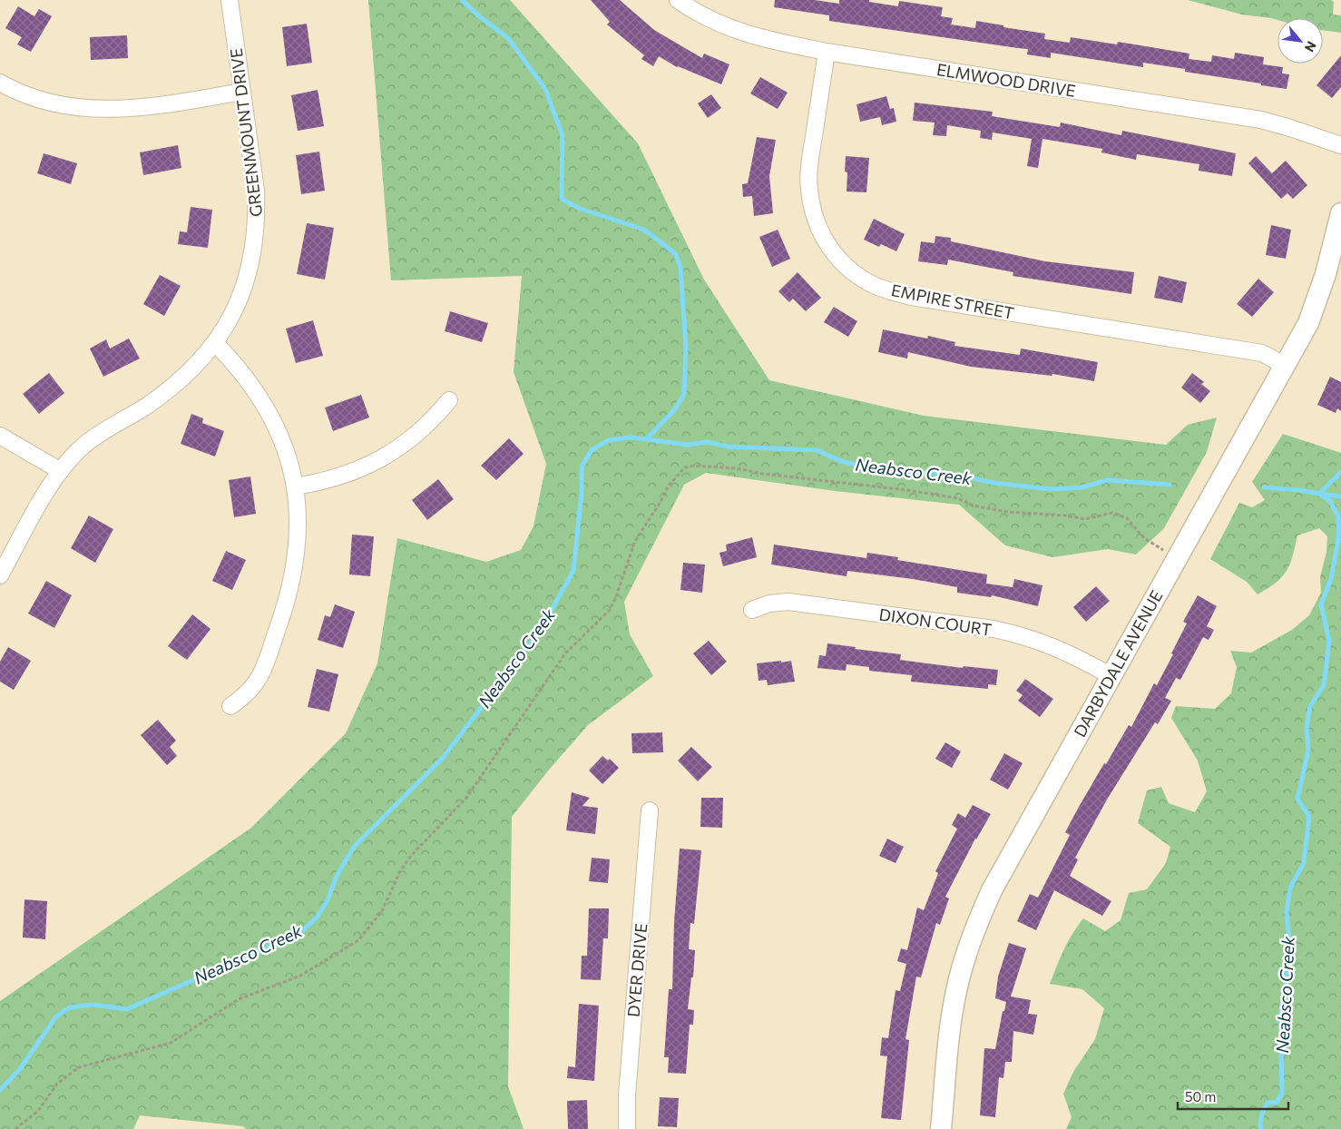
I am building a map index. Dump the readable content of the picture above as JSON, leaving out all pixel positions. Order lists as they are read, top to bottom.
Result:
{
  "streets": {
    "street": [
      "ELMWOOD DRIVE",
      "GREENMOUNT DRIVE",
      "EMPIRE STREET",
      "DIXON COURT",
      "DARBYDALE AVENUE",
      "DYER DRIVE"
    ]
  },
  "crossings": [
    ["ELMWOOD DRIVE", "EMPIRE STREET"],
    ["EMPIRE STREET", "DARBYDALE AVENUE"],
    ["DIXON COURT", "DARBYDALE AVENUE"]
  ],
  "water": ["Neabsco Creek"],
  "scale_bar": "50 m",
  "north": "bottom right"
}
